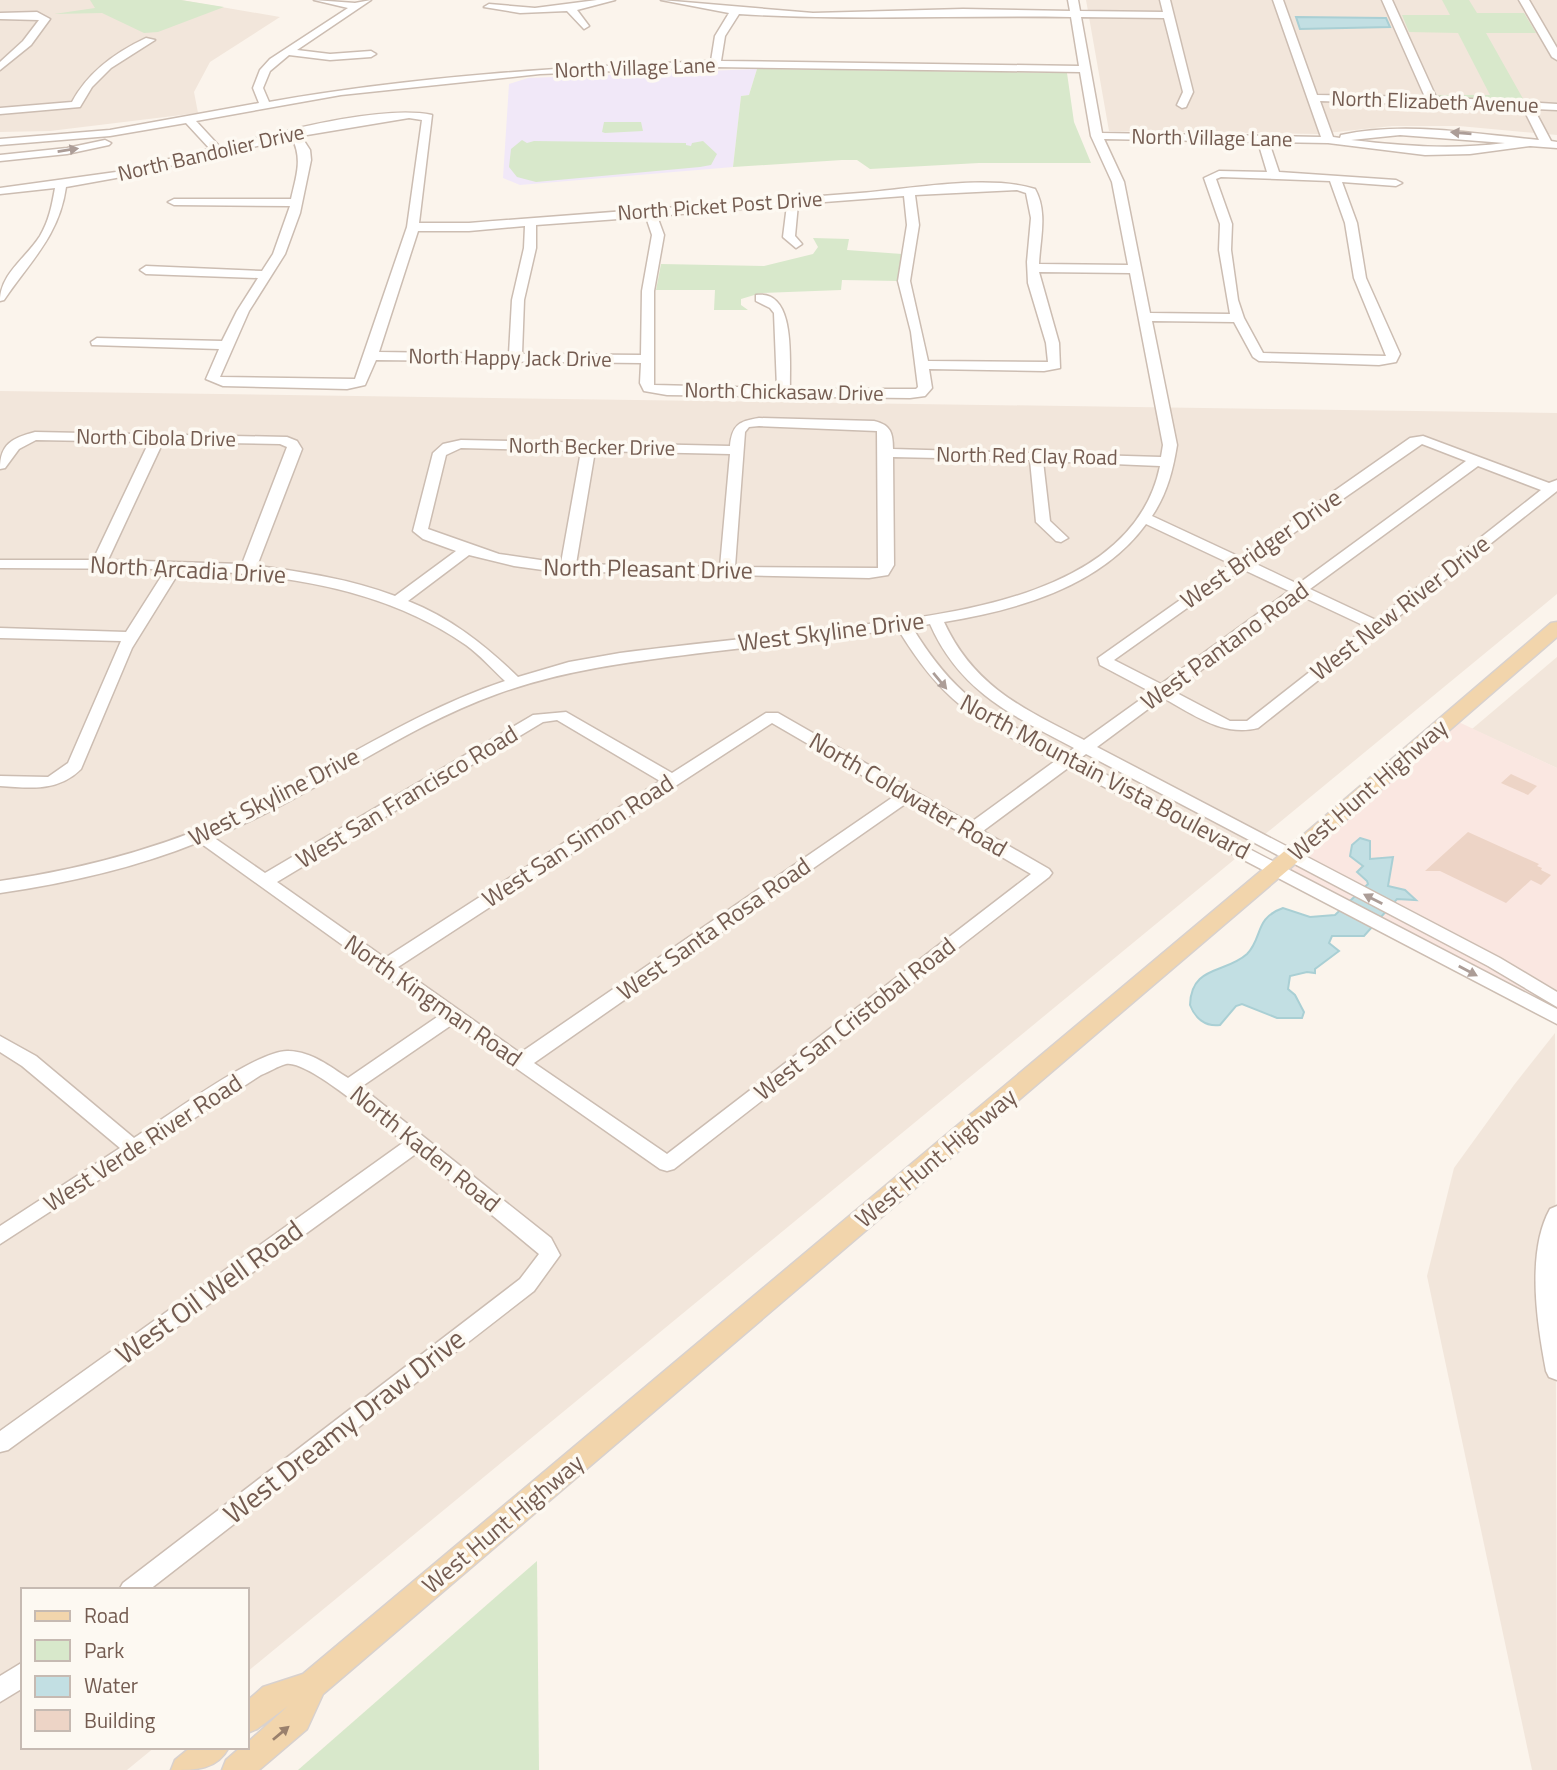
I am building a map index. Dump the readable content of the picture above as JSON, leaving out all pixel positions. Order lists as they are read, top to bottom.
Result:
{
  "streets": {
    "main road": ["West Hunt Highway"],
    "street": [
      "North Village Lane",
      "North Elizabeth Avenue",
      "North Bandolier Drive",
      "North Picket Post Drive",
      "North Happy Jack Drive",
      "North Chickasaw Drive",
      "North Cibola Drive",
      "North Becker Drive",
      "North Red Clay Road",
      "West Bridger Drive",
      "North Pleasant Drive",
      "North Arcadia Drive",
      "West New River Drive",
      "West Skyline Drive",
      "West Pantano Road",
      "North Mountain Vista Boulevard",
      "North Coldwater Road",
      "West San Francisco Road",
      "West San Simon Road",
      "West Santa Rosa Road",
      "North Kingman Road",
      "West San Cristobal Road",
      "West Verde River Road",
      "North Kaden Road",
      "West Oil Well Road",
      "West Dreamy Draw Drive"
    ]
  },
  "crossings": [
    ["North Village Lane", "West Skyline Drive"],
    ["North Bandolier Drive", "North Picket Post Drive"],
    ["North Happy Jack Drive", "North Chickasaw Drive"],
    ["North Cibola Drive", "North Arcadia Drive"],
    ["North Becker Drive", "North Pleasant Drive"],
    ["North Red Clay Road", "North Pleasant Drive"],
    ["North Red Clay Road", "West Skyline Drive"],
    ["West Bridger Drive", "West New River Drive"],
    ["West Bridger Drive", "West Pantano Road"],
    ["North Arcadia Drive", "West Skyline Drive"],
    ["West New River Drive", "West Pantano Road"],
    ["West Skyline Drive", "North Mountain Vista Boulevard"],
    ["West Skyline Drive", "North Kingman Road"],
    ["West Pantano Road", "North Mountain Vista Boulevard"],
    ["West Pantano Road", "North Coldwater Road"],
    ["North Mountain Vista Boulevard", "West Hunt Highway"],
    ["North Coldwater Road", "West San Simon Road"],
    ["North Coldwater Road", "West Santa Rosa Road"],
    ["North Coldwater Road", "West San Cristobal Road"],
    ["West San Francisco Road", "West San Simon Road"],
    ["West San Francisco Road", "North Kingman Road"],
    ["West San Simon Road", "North Kingman Road"],
    ["West Santa Rosa Road", "North Kingman Road"],
    ["North Kingman Road", "West San Cristobal Road"],
    ["West Verde River Road", "North Kaden Road"],
    ["North Kaden Road", "West Oil Well Road"],
    ["North Kaden Road", "West Dreamy Draw Drive"]
  ],
  "legend": [
    "Road",
    "Park",
    "Water",
    "Building"
  ]
}
